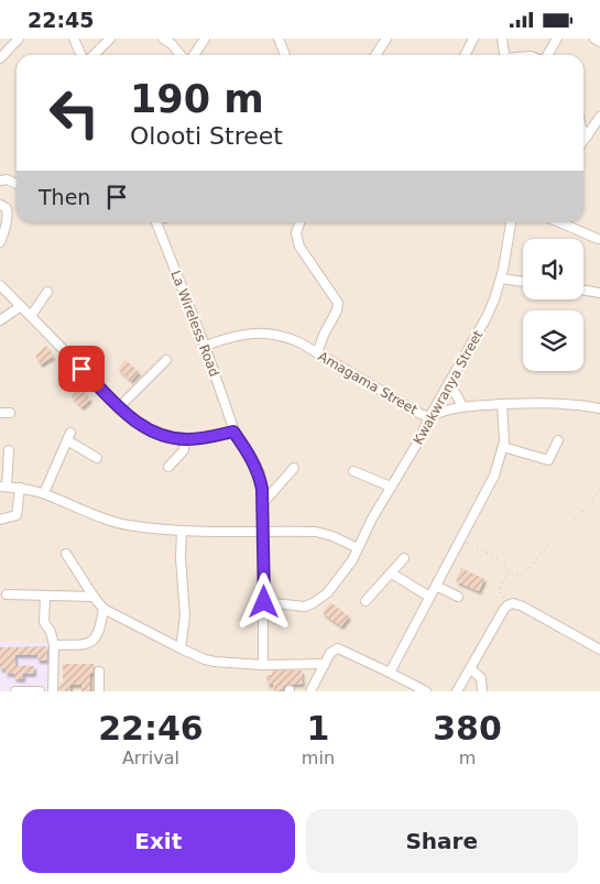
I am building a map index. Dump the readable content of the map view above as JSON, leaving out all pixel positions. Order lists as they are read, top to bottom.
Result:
{
  "streets": {
    "street": ["La Wireless Road", "Amagama Street", "Kwakwranya Street"]
  },
  "crossings": [
    ["La Wireless Road", "Amagama Street"],
    ["La Wireless Road", "Kwakwranya Street"],
    ["Amagama Street", "Kwakwranya Street"]
  ],
  "page": {
    "status": "22:45",
    "turn": ["190 m", "Olooti Street"],
    "then": "Then",
    "eta": [
      "22:46",
      "Arrival",
      "1",
      "min",
      "380",
      "m"
    ],
    "buttons": ["Exit", "Share"]
  }
}
